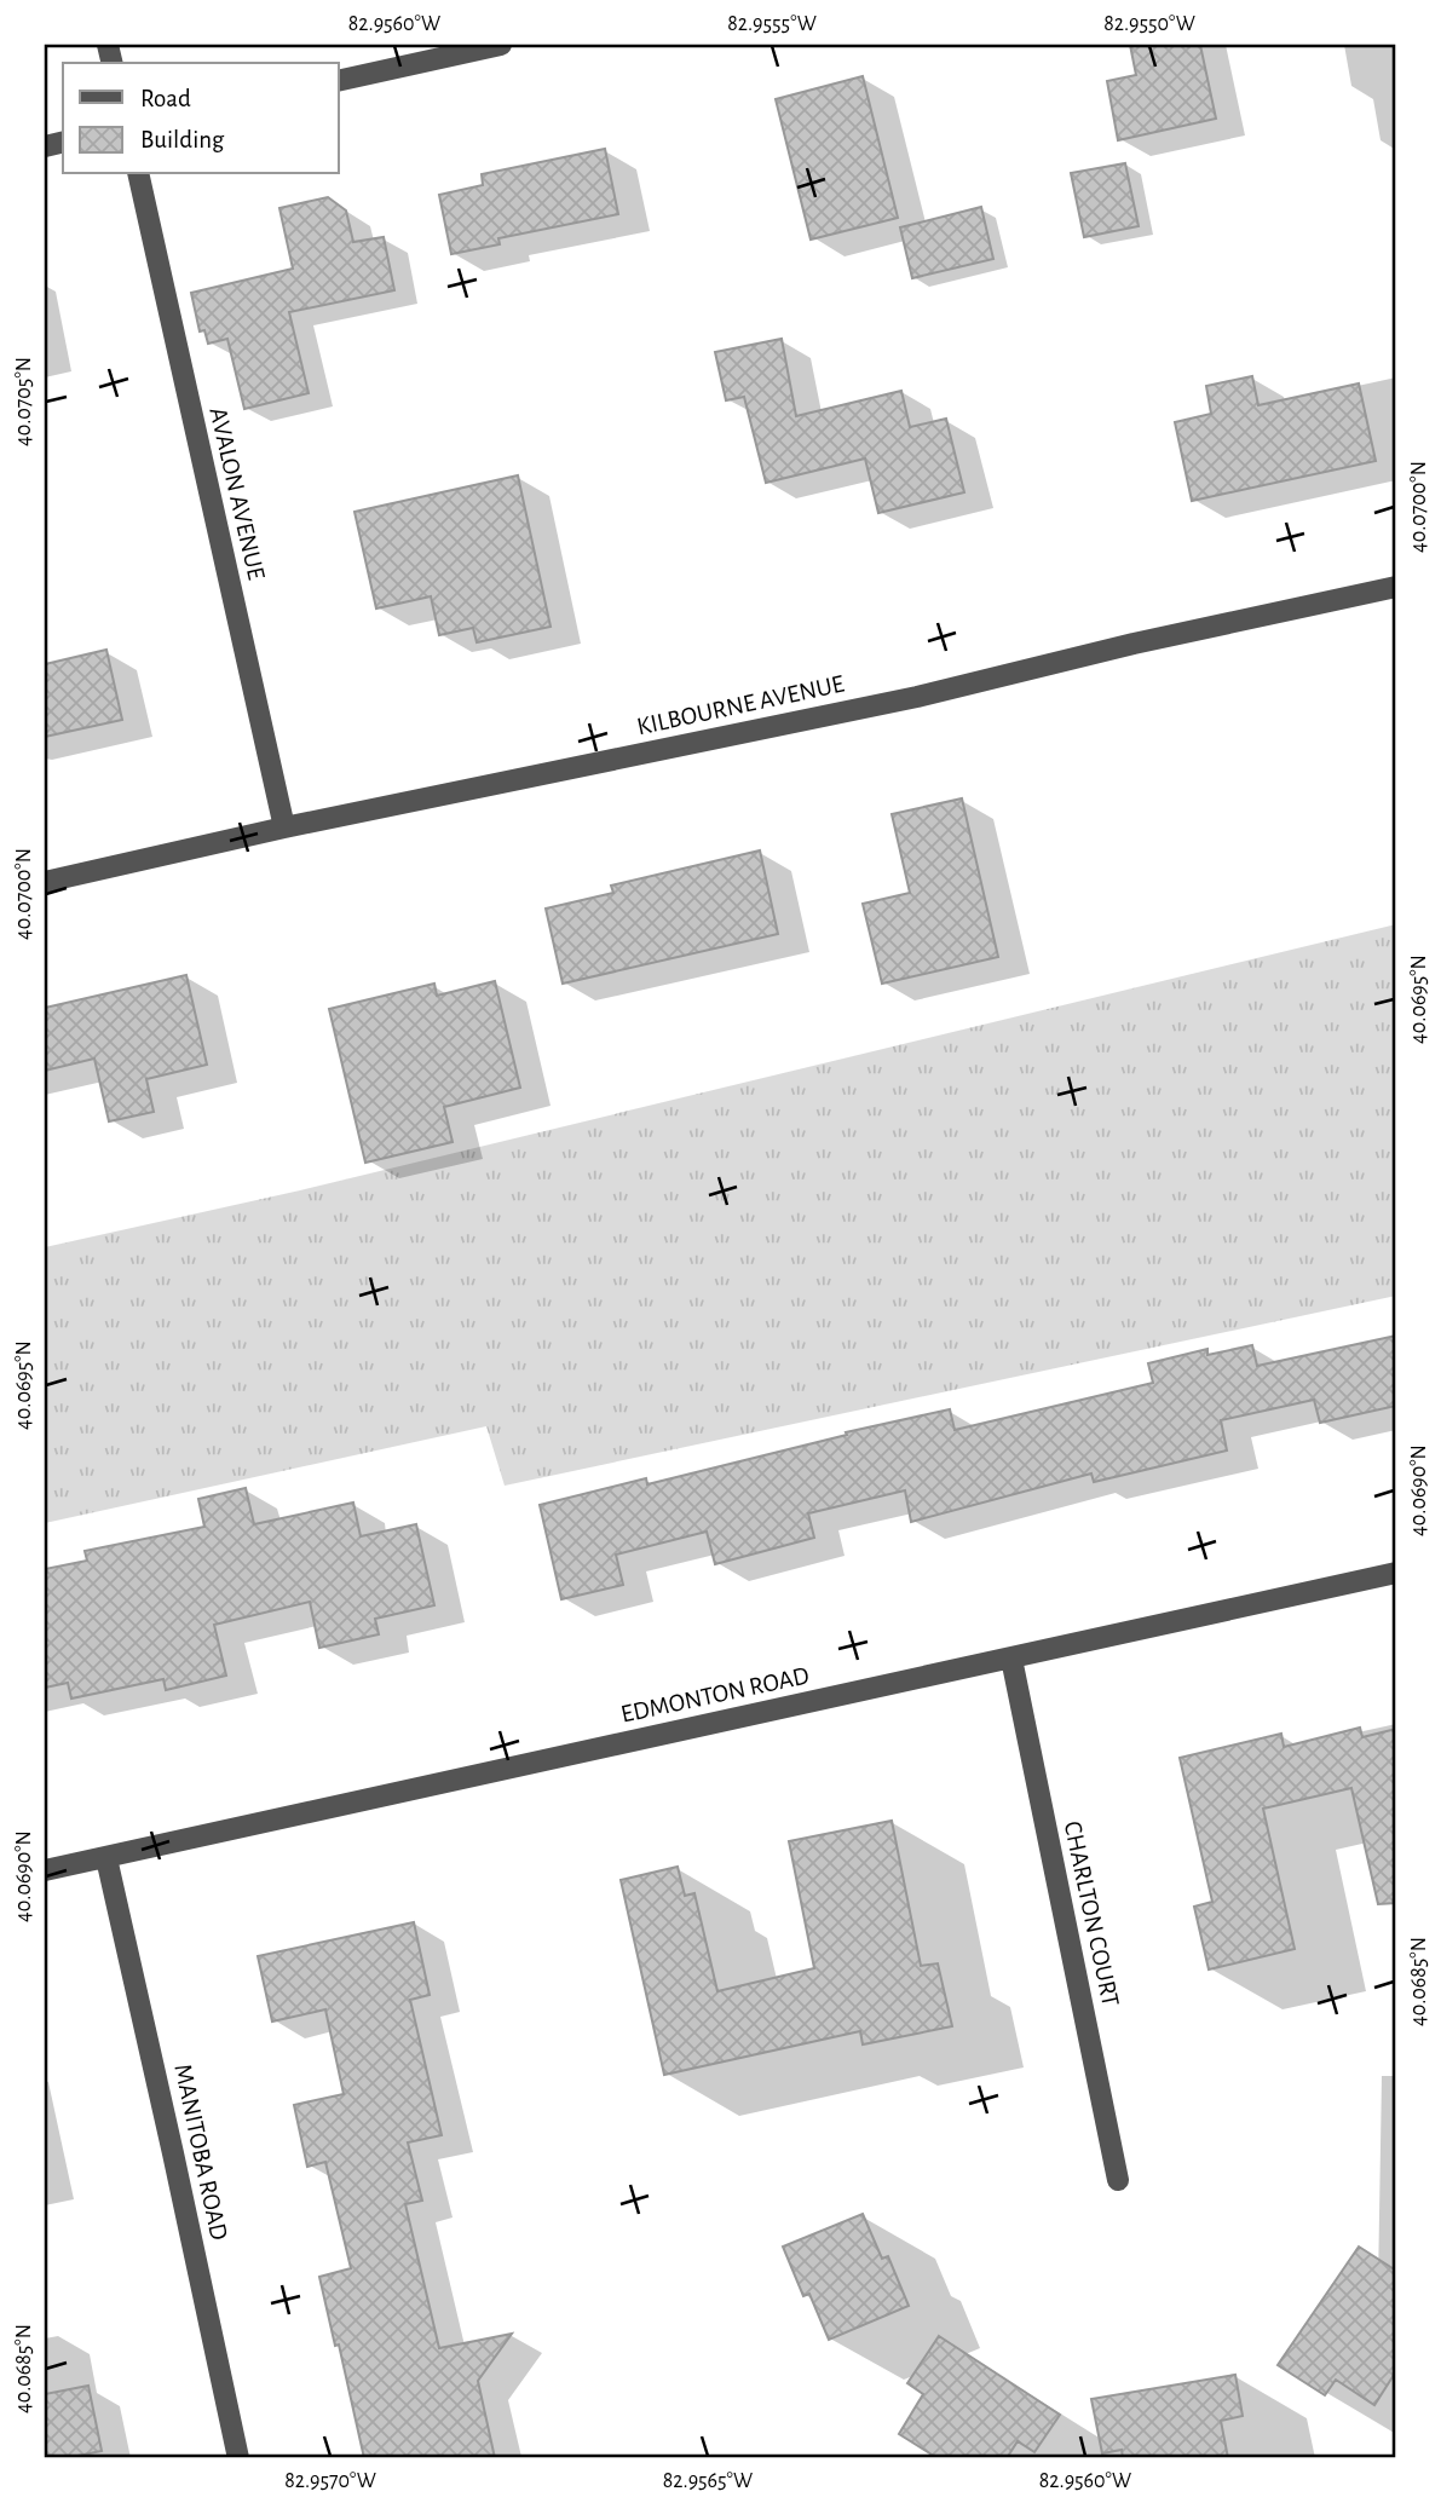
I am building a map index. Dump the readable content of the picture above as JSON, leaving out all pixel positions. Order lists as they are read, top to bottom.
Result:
{
  "streets": {
    "street": [
      "AVALON AVENUE",
      "KILBOURNE AVENUE",
      "EDMONTON ROAD",
      "CHARLTON COURT",
      "MANITOBA ROAD"
    ]
  },
  "crossings": [
    ["AVALON AVENUE", "KILBOURNE AVENUE"],
    ["EDMONTON ROAD", "CHARLTON COURT"],
    ["EDMONTON ROAD", "MANITOBA ROAD"]
  ],
  "legend": ["Road", "Building"],
  "coordinates": [
    "82.9560°W",
    "82.9555°W",
    "82.9550°W",
    "40.0705°N",
    "40.0700°N",
    "40.0695°N",
    "40.0690°N",
    "40.0685°N",
    "82.9570°W",
    "82.9565°W"
  ]
}
